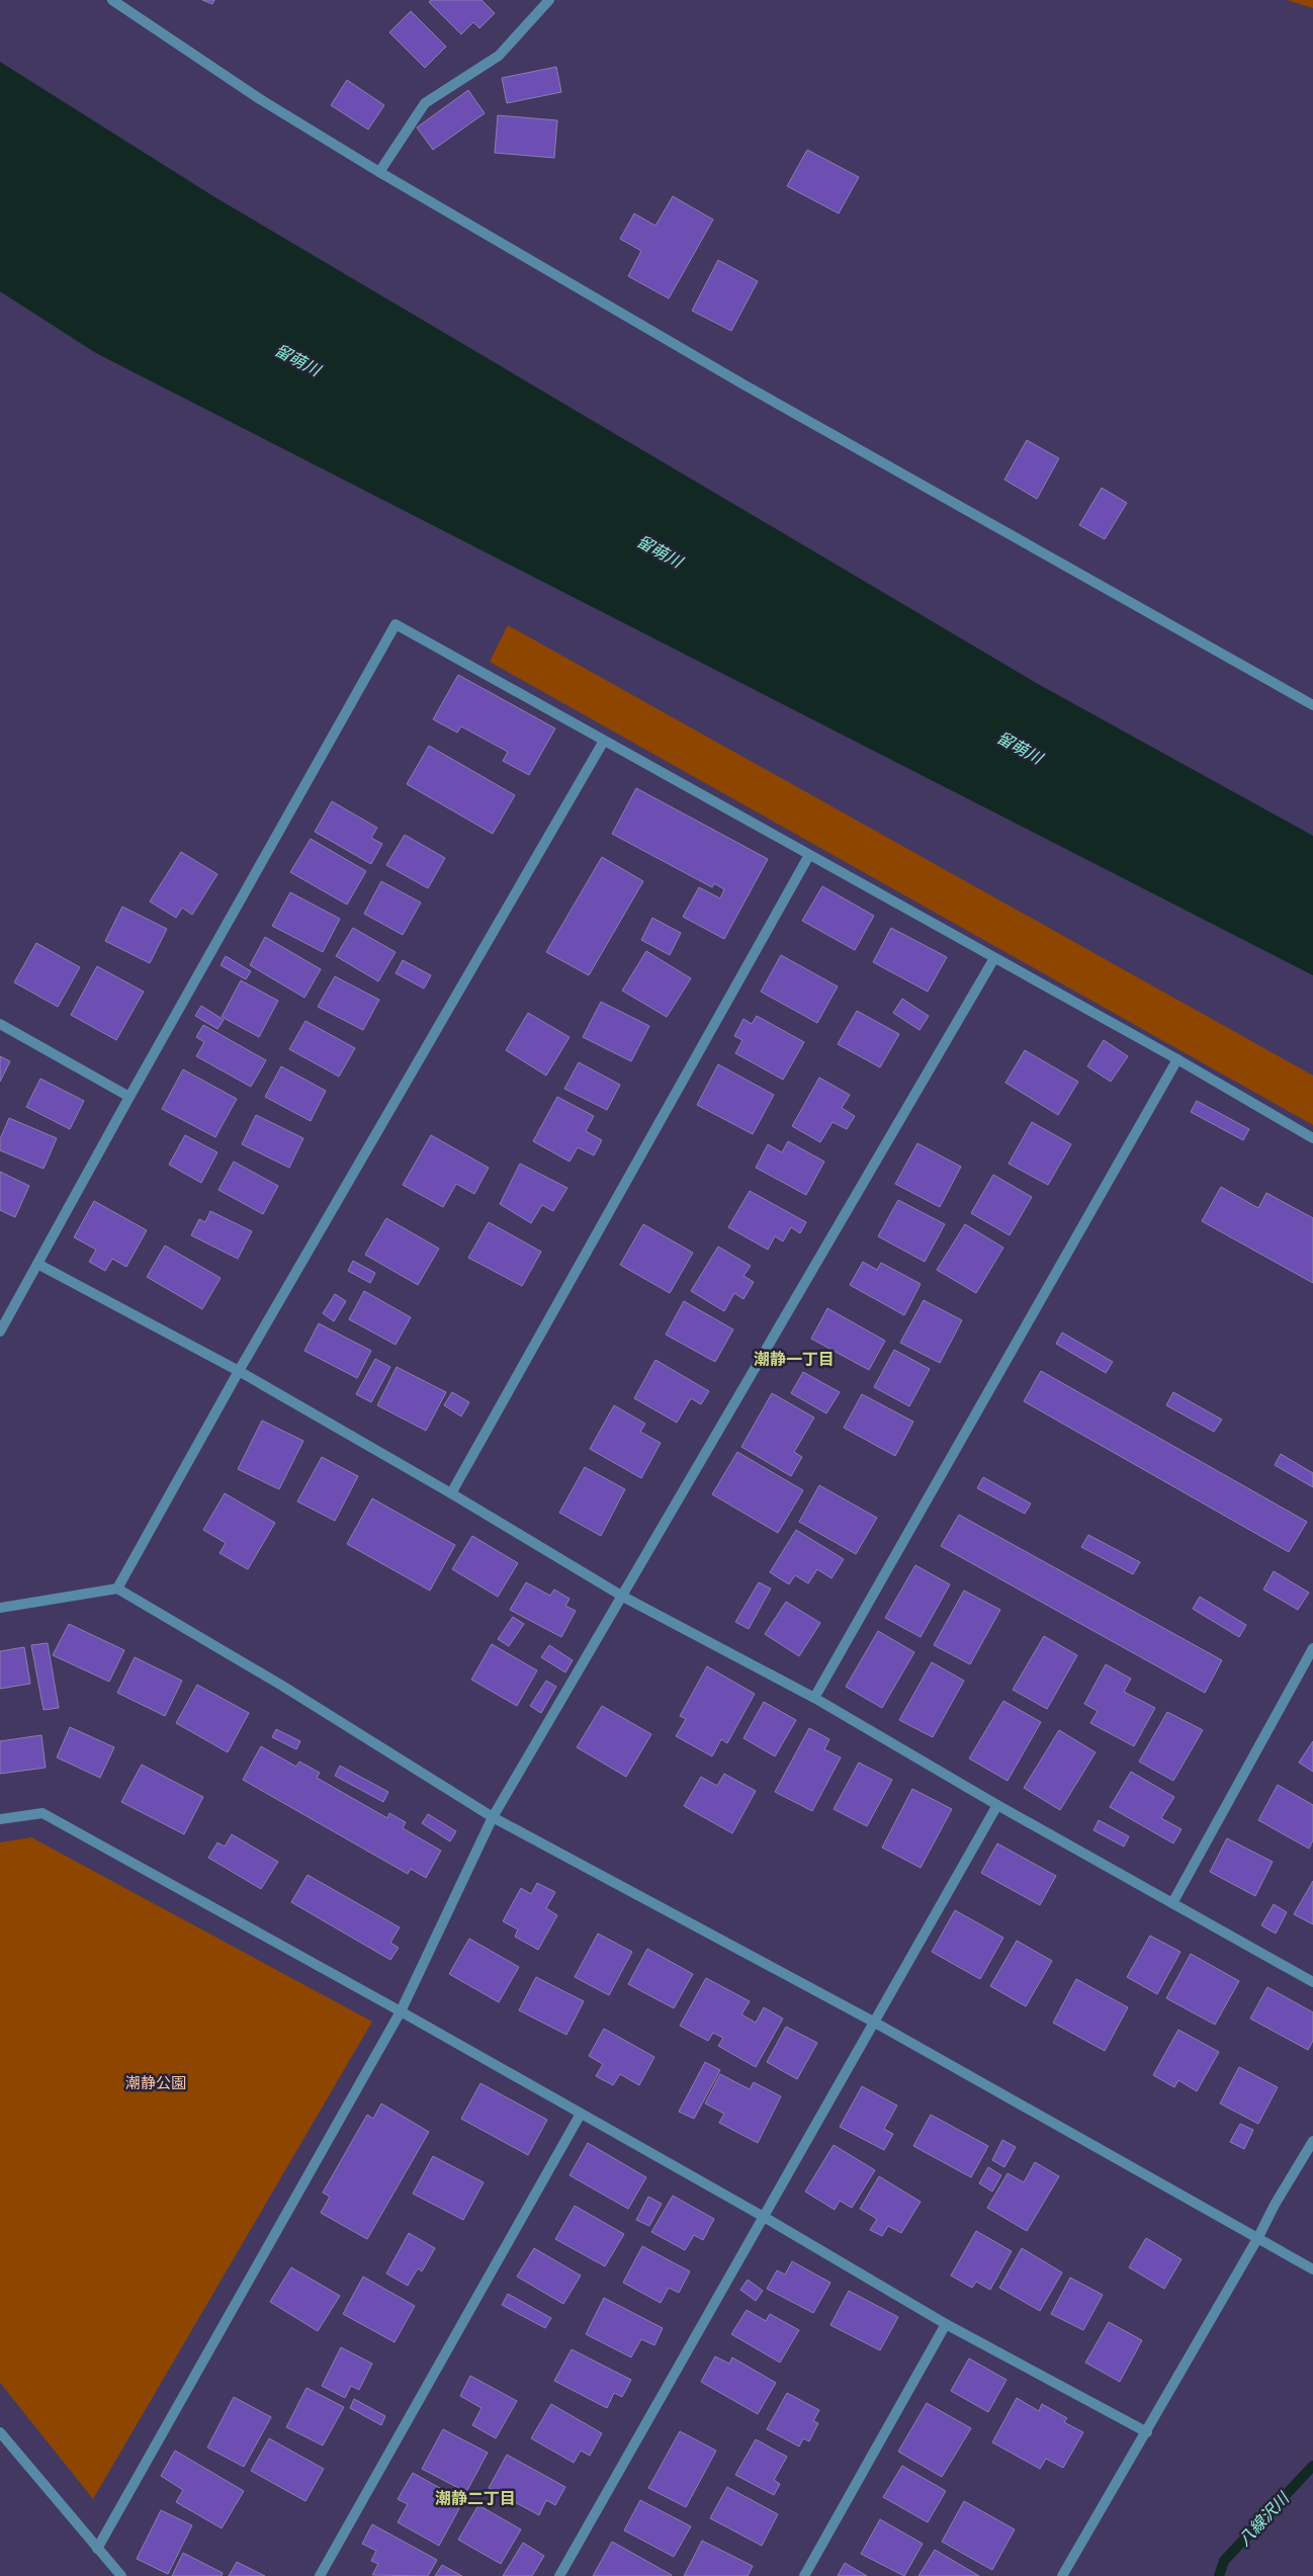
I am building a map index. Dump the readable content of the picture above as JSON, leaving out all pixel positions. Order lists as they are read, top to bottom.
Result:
{
  "districts": ["潮静一丁目", "潮静二丁目"],
  "water": ["留萌川", "八線沢川"],
  "parks": ["潮静公園"]
}
